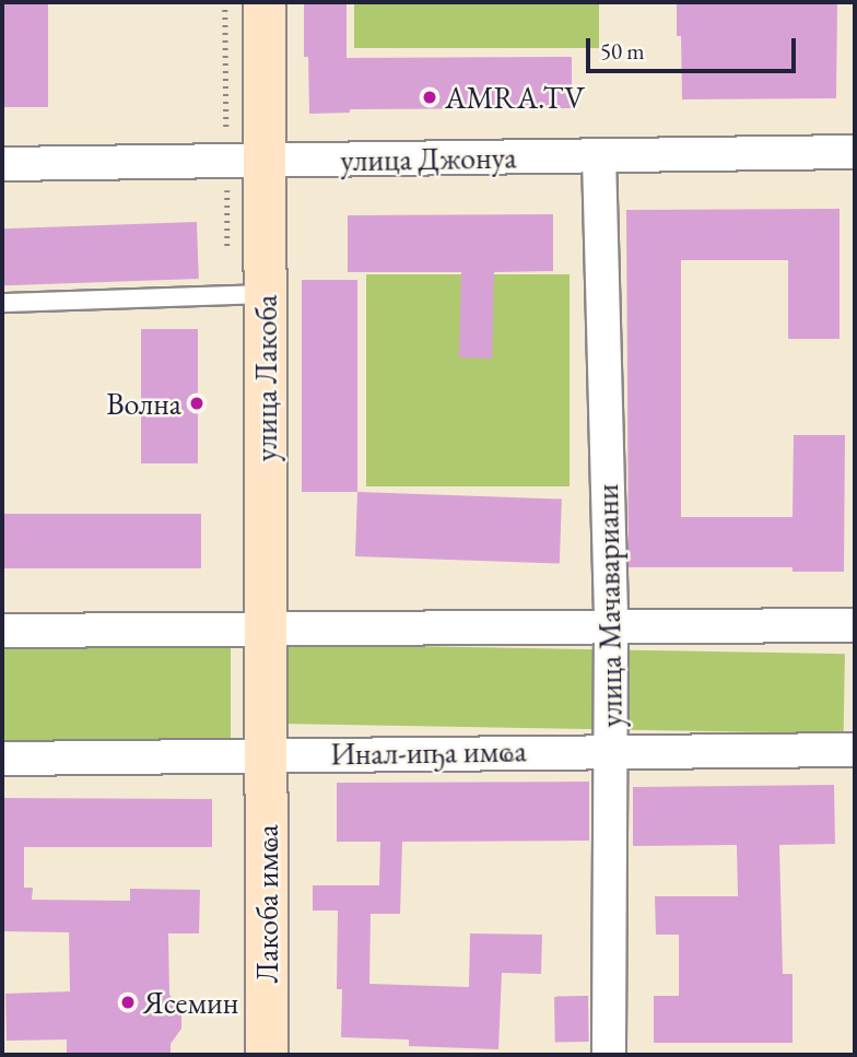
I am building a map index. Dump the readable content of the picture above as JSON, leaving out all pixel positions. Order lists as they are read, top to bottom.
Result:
{
  "streets": {
    "main road": ["улица Лакоба", "Лакоба имҩа"],
    "street": ["улица Джонуа", "улица Мачавариани", "Инал-иҧа имҩа"]
  },
  "crossings": [
    ["улица Джонуа", "улица Лакоба"],
    ["улица Джонуа", "улица Мачавариани"],
    ["улица Лакоба", "Инал-иҧа имҩа"],
    ["улица Лакоба", "Лакоба имҩа"],
    ["улица Мачавариани", "Инал-иҧа имҩа"],
    ["Инал-иҧа имҩа", "Лакоба имҩа"]
  ],
  "places": ["AMRA.TV", "Волна", "Ясемин"],
  "scale_bar": "50 m"
}
